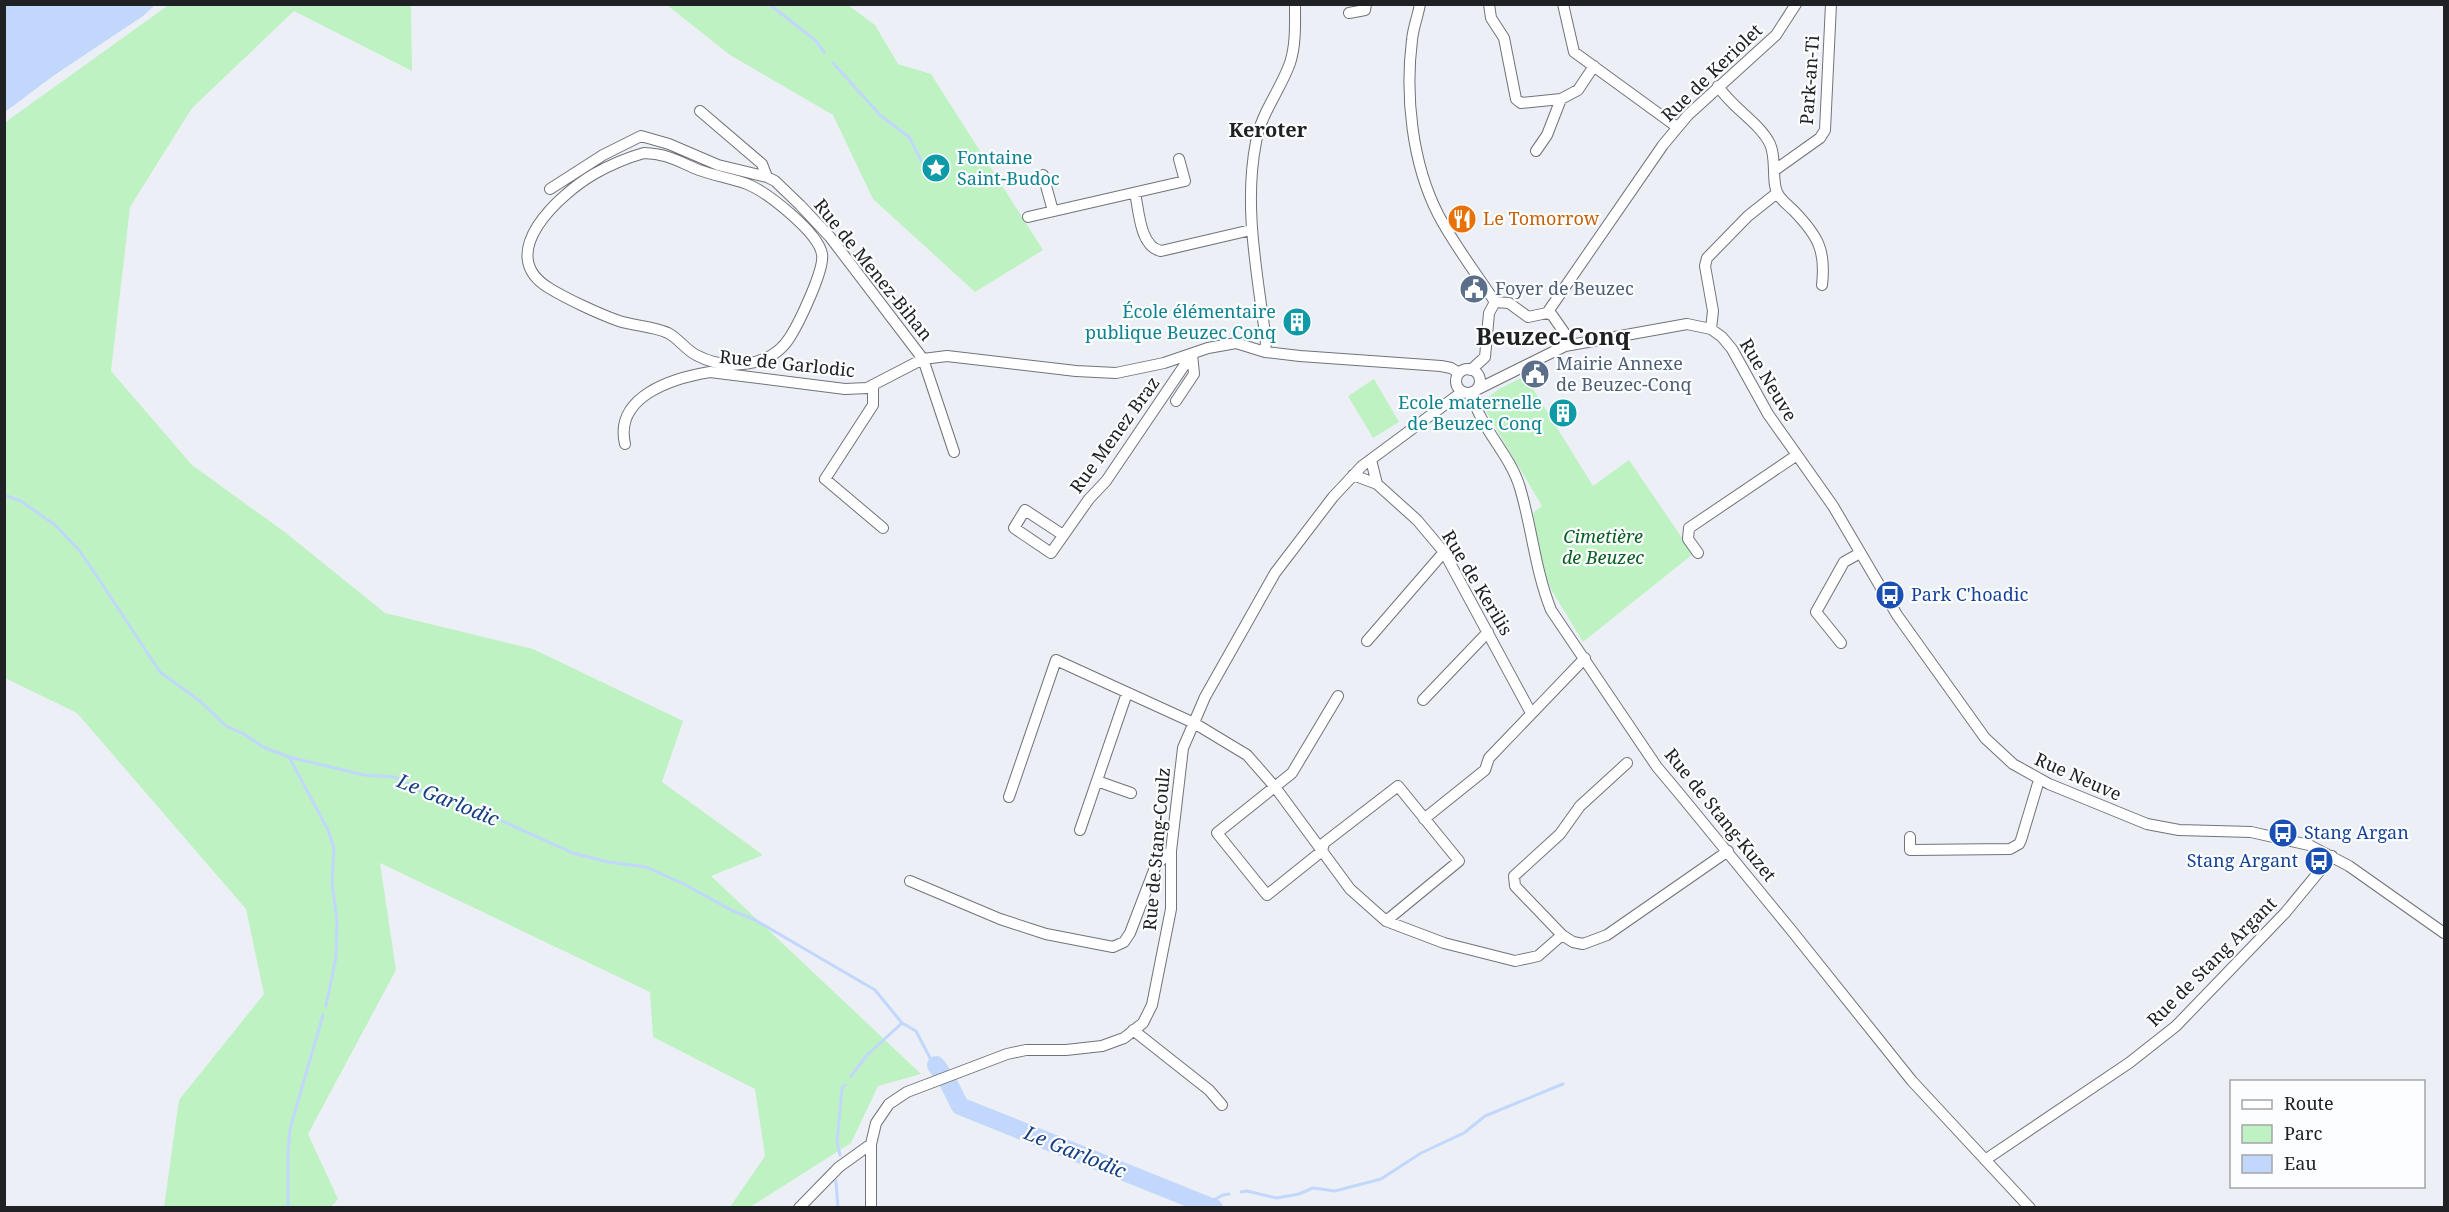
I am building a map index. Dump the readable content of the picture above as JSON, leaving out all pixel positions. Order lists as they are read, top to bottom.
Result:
{
  "streets": {
    "street": [
      "Rue de Keriolet",
      "Park-an-Ti",
      "Rue de Menez-Bihan",
      "Rue de Garlodic",
      "Rue Neuve",
      "Rue Menez Braz",
      "Rue de Kerilis",
      "Rue de Stang-Kuzet",
      "Rue de Stang-Coulz",
      "Rue de Stang Argant"
    ]
  },
  "crossings": [
    ["Rue de Menez-Bihan", "Rue de Garlodic"],
    ["Rue de Garlodic", "Rue Menez Braz"],
    ["Rue de Garlodic", "Rue de Stang-Kuzet"],
    ["Rue de Garlodic", "Rue de Stang-Coulz"],
    ["Rue Neuve", "Rue de Stang Argant"],
    ["Rue de Kerilis", "Rue de Stang-Coulz"],
    ["Rue de Stang-Kuzet", "Rue de Stang-Coulz"],
    ["Rue de Stang-Kuzet", "Rue de Stang Argant"]
  ],
  "districts": ["Keroter", "Beuzec-Conq"],
  "water": ["Le Garlodic"],
  "parks": ["Cimetière de Beuzec"],
  "places": {
    "place": ["Fontaine Saint-Budoc"],
    "restaurant": ["Le Tomorrow"],
    "public building": ["Foyer de Beuzec", "Mairie Annexe de Beuzec-Conq"],
    "building": ["École élémentaire publique Beuzec Conq", "Ecole maternelle de Beuzec Conq"],
    "bus stop": ["Park C'hoadic", "Stang Argan", "Stang Argant"]
  },
  "legend": ["Route", "Parc", "Eau"]
}
